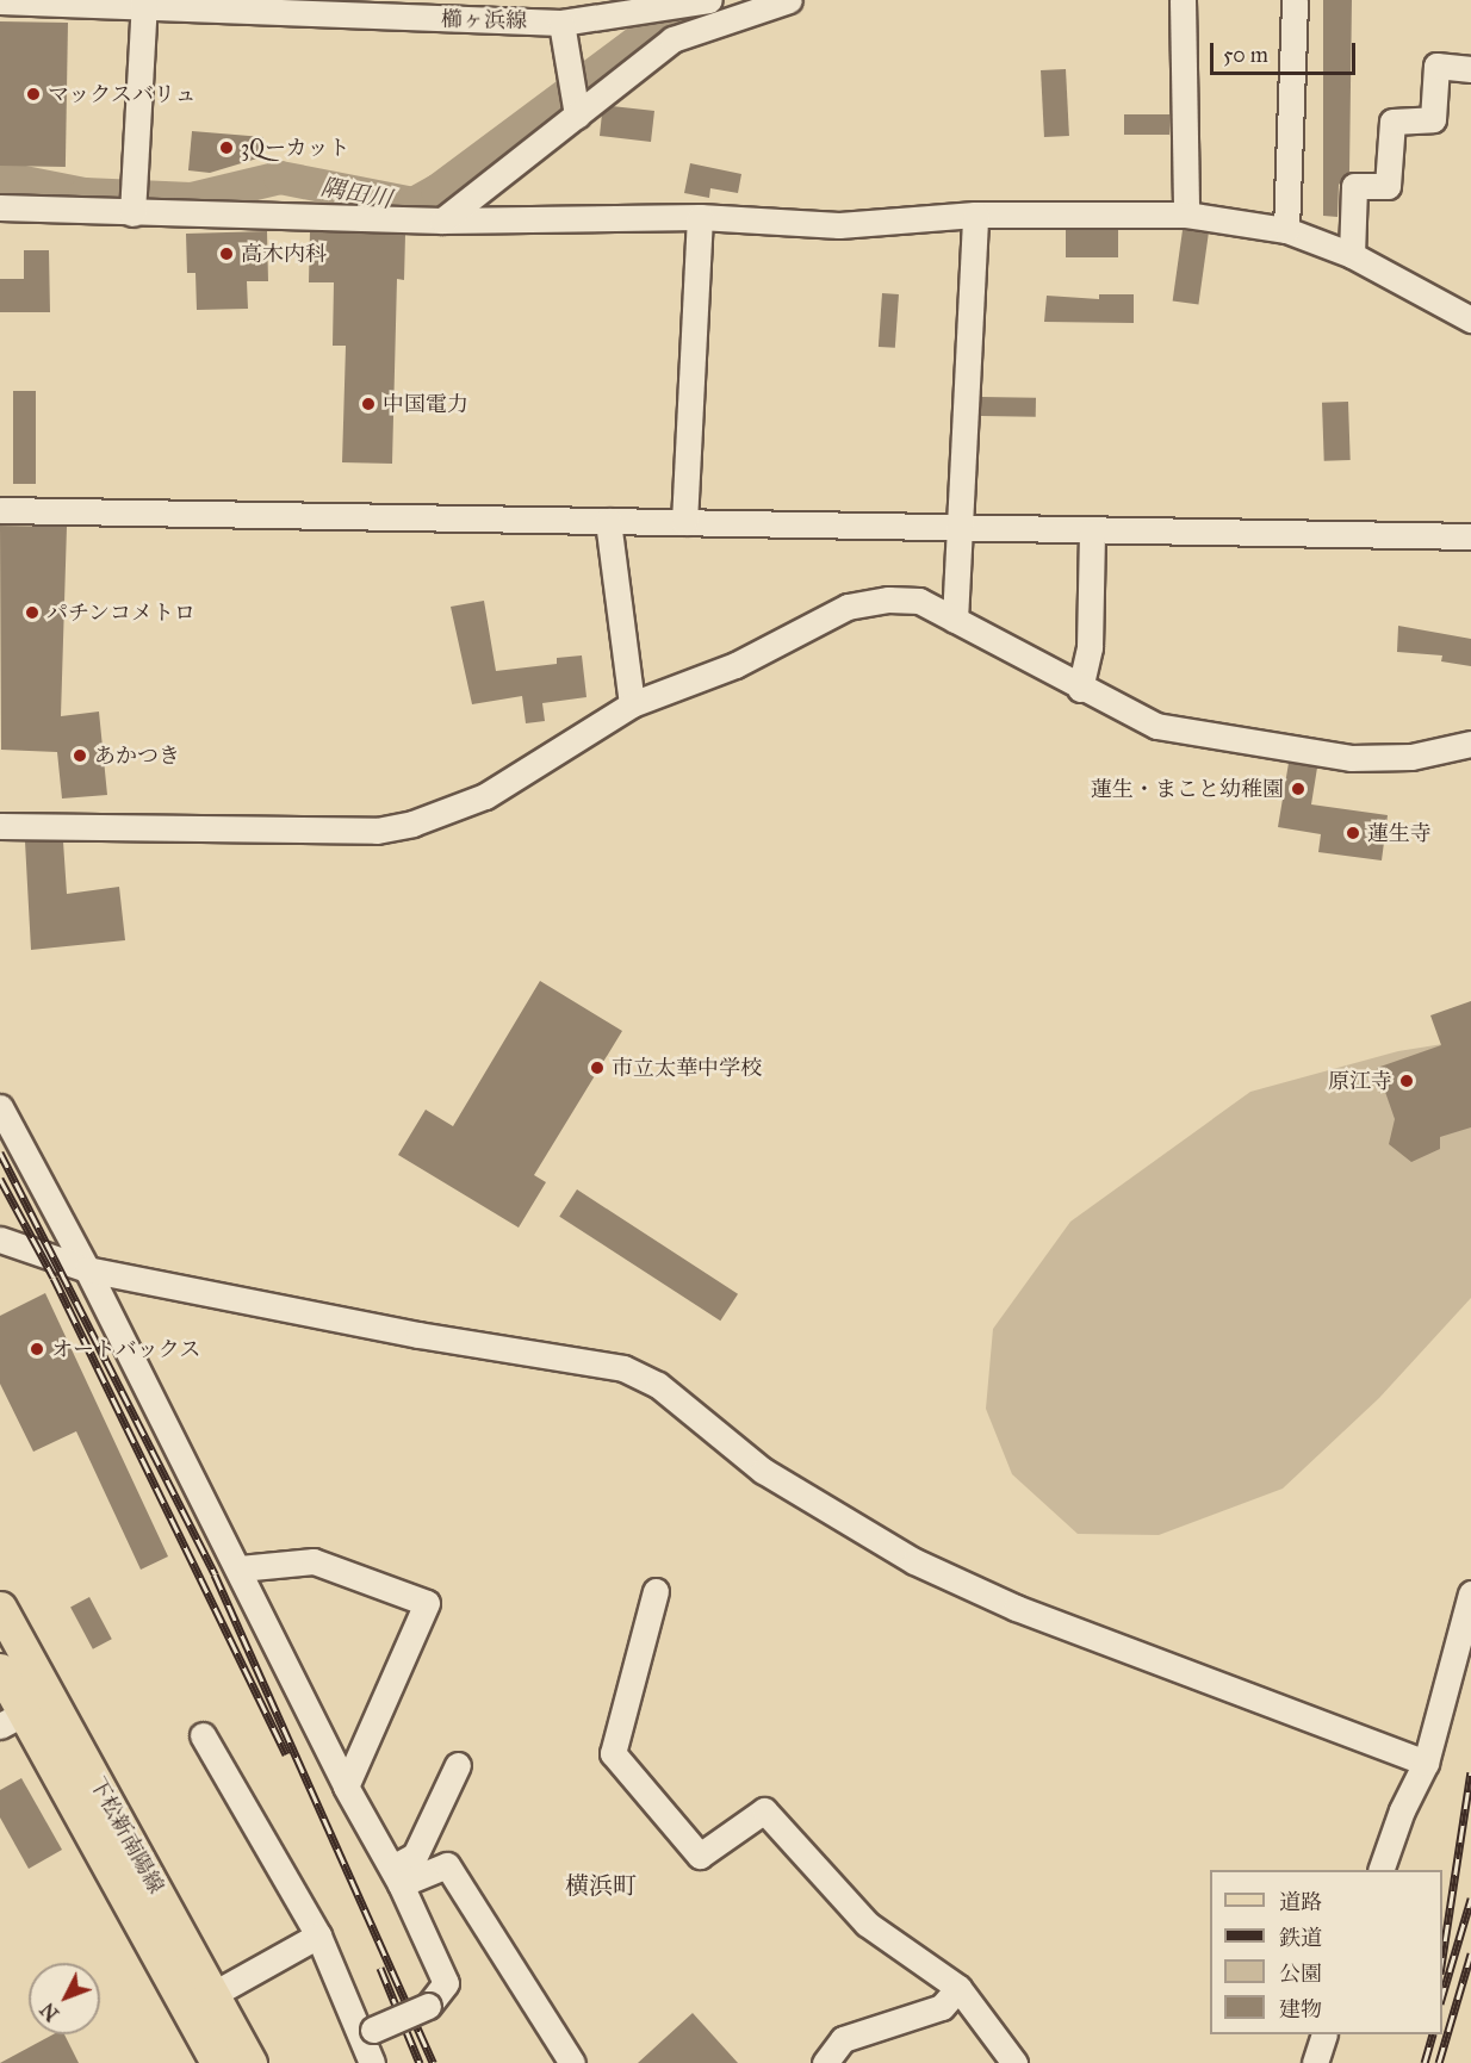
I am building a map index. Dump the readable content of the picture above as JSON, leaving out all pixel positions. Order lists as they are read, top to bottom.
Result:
{
  "streets": {
    "main road": ["下松新南陽線"],
    "street": ["櫛ヶ浜線"]
  },
  "districts": ["横浜町"],
  "water": ["隅田川"],
  "places": [
    "マックスバリュ",
    "3Qーカット",
    "高木内科",
    "中国電力",
    "パチンコメトロ",
    "あかつき",
    "蓮生・まこと幼稚園",
    "蓮生寺",
    "市立太華中学校",
    "原江寺",
    "オートバックス"
  ],
  "legend": [
    "道路",
    "鉄道",
    "公園",
    "建物"
  ],
  "scale_bar": "50 m",
  "north": "bottom left"
}
